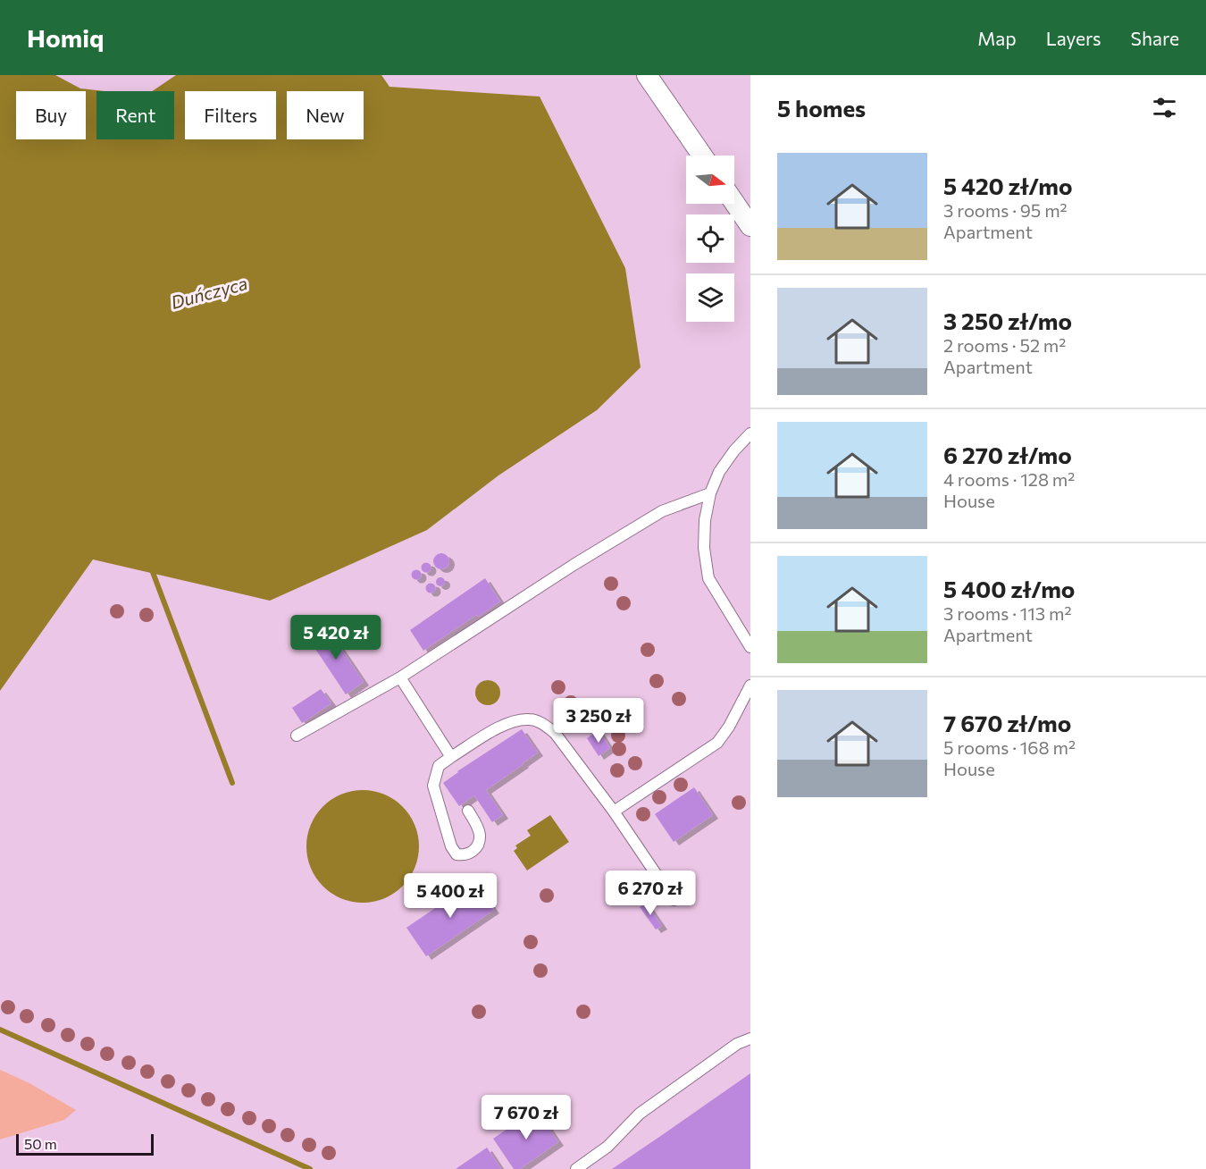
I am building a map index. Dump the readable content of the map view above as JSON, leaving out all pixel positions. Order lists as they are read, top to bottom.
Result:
{
  "water": ["Duńczyca"],
  "scale_bar": "50 m",
  "north": "right",
  "page": {
    "header": "Homiq",
    "nav": ["Map", "Layers", "Share"],
    "heading": "5 homes",
    "chip": [
      "Buy",
      "Rent",
      "Filters",
      "New"
    ],
    "list": [
      {
        "name": "5 420 zł/mo",
        "note": "3 rooms · 95 m² · Apartment"
      },
      {
        "name": "3 250 zł/mo",
        "note": "2 rooms · 52 m² · Apartment"
      },
      {
        "name": "6 270 zł/mo",
        "note": "4 rooms · 128 m² · House"
      },
      {
        "name": "5 400 zł/mo",
        "note": "3 rooms · 113 m² · Apartment"
      },
      {
        "name": "7 670 zł/mo",
        "note": "5 rooms · 168 m² · House"
      }
    ],
    "price": [
      "5 420 zł",
      "3 250 zł",
      "6 270 zł",
      "5 400 zł",
      "7 670 zł"
    ],
    "scale": "50 m"
  }
}
